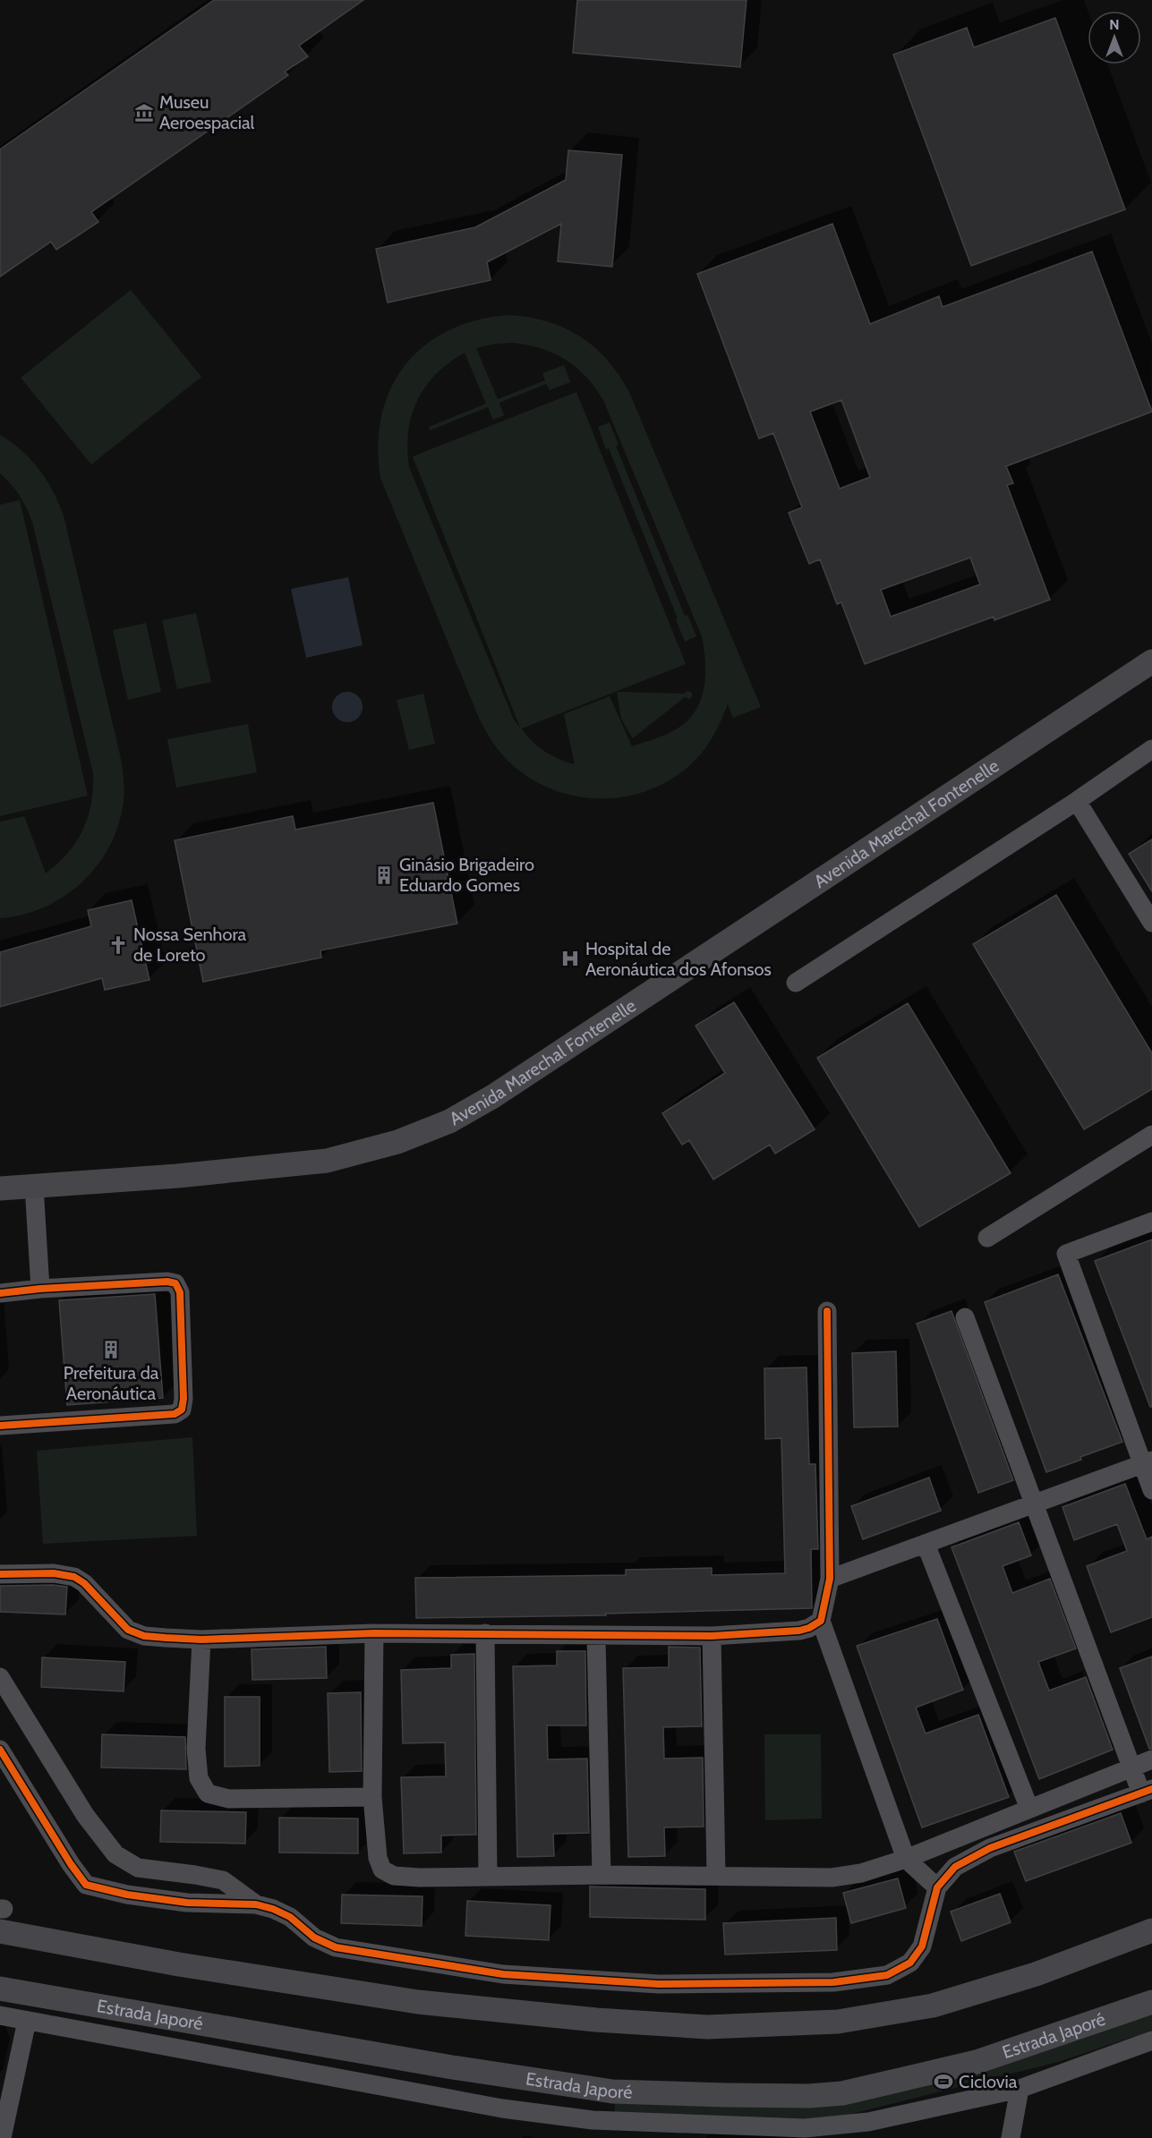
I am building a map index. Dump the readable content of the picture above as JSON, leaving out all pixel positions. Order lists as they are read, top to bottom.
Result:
{
  "streets": {
    "main road": ["Avenida Marechal Fontenelle", "Estrada Japoré"]
  },
  "places": {
    "museum": ["Museu Aeroespacial"],
    "building": ["Ginásio Brigadeiro Eduardo Gomes", "Prefeitura da Aeronáutica"],
    "church": ["Nossa Senhora de Loreto"],
    "hospital": ["Hospital de Aeronáutica dos Afonsos"],
    "sports": ["Ciclovia"]
  },
  "north": "top"
}
